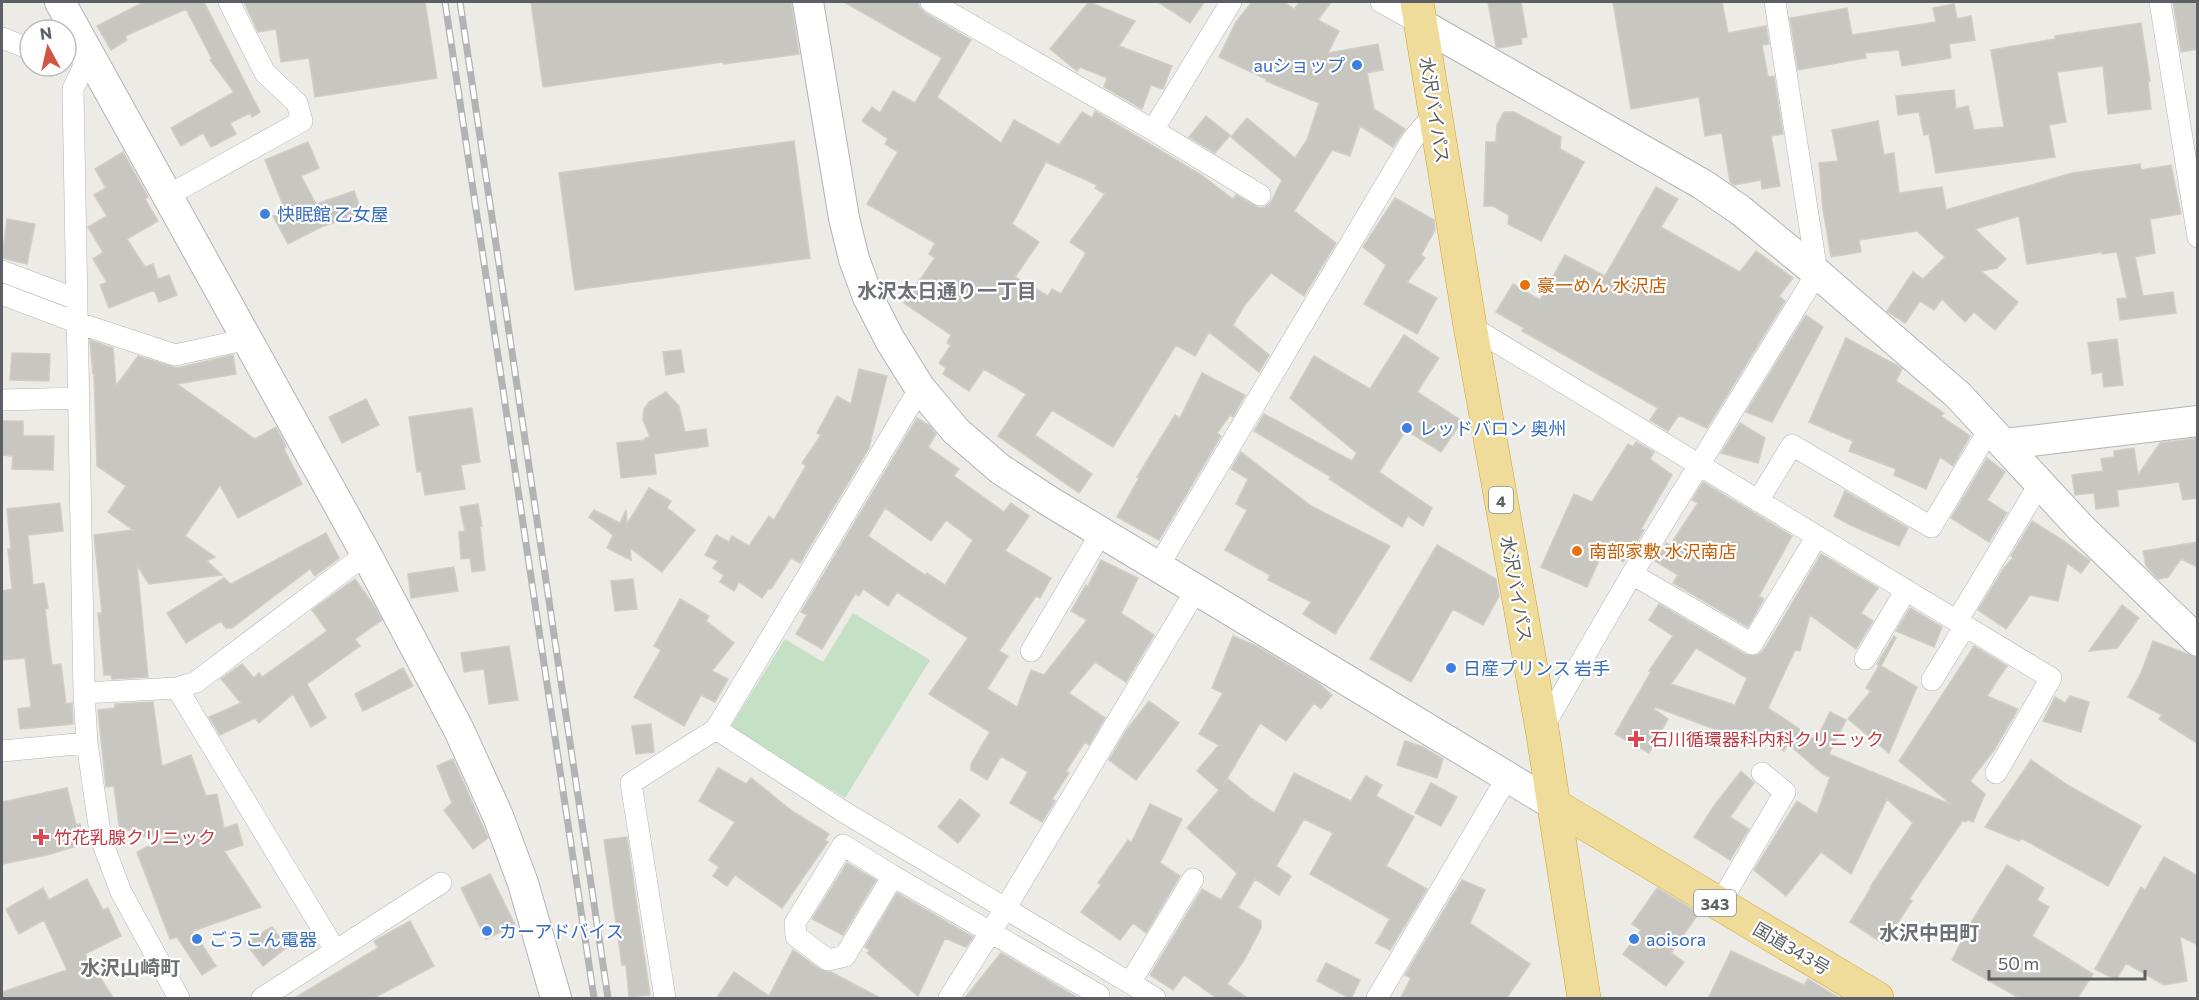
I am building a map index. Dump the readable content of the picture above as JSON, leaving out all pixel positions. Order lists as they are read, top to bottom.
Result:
{
  "streets": {
    "highway": [
      "水沢バイパス",
      "4",
      "343",
      "国道343号"
    ]
  },
  "crossings": [
    ["水沢バイパス", "国道343号"]
  ],
  "districts": ["水沢太日通り一丁目", "水沢中田町", "水沢山崎町"],
  "places": {
    "other": [
      "auショップ",
      "快眠館 乙女屋",
      "豪一めん 水沢店",
      "レッドバロン 奥州",
      "南部家敷 水沢南店",
      "日産プリンス 岩手",
      "カーアドバイス",
      "ごうこん電器",
      "aoisora"
    ],
    "health": ["石川循環器科内科クリニック", "竹花乳腺クリニック"]
  },
  "scale_bar": "50 m",
  "north": "top"
}
